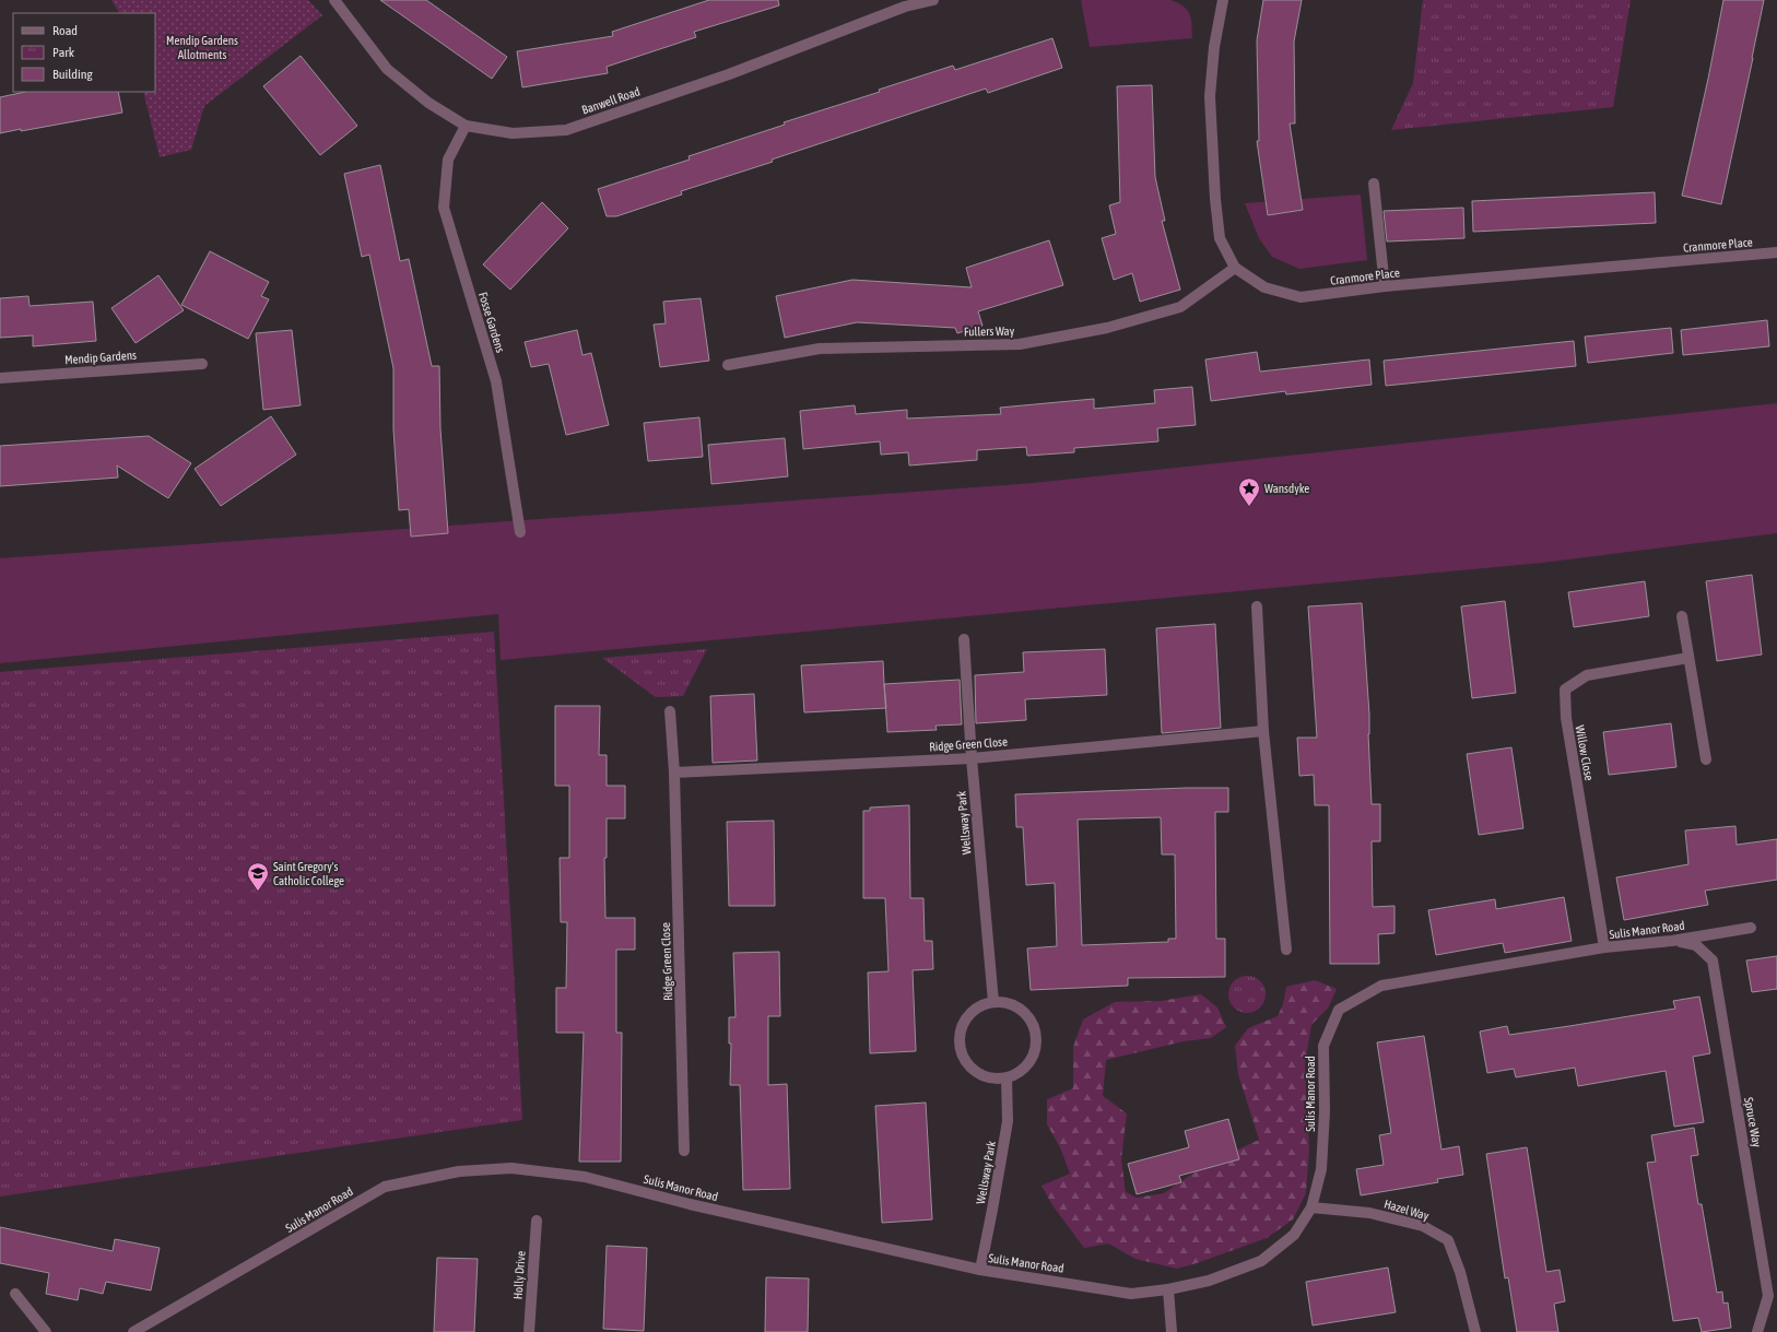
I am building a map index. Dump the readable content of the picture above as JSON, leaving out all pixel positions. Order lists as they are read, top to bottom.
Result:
{
  "streets": {
    "street": [
      "Banwell Road",
      "Cranmore Place",
      "Fosse Gardens",
      "Fullers Way",
      "Mendip Gardens",
      "Ridge Green Close",
      "Willow Close",
      "Wellsway Park",
      "Sulis Manor Road",
      "Spruce Way",
      "Hazel Way",
      "Holly Drive"
    ]
  },
  "crossings": [
    ["Banwell Road", "Fosse Gardens"],
    ["Cranmore Place", "Fullers Way"],
    ["Ridge Green Close", "Wellsway Park"],
    ["Willow Close", "Sulis Manor Road"],
    ["Wellsway Park", "Sulis Manor Road"],
    ["Sulis Manor Road", "Spruce Way"],
    ["Sulis Manor Road", "Hazel Way"]
  ],
  "parks": ["Mendip Gardens Allotments"],
  "places": {
    "place": ["Wansdyke"],
    "school or university": ["Saint Gregory's Catholic College"]
  },
  "legend": ["Road", "Park", "Building"]
}
